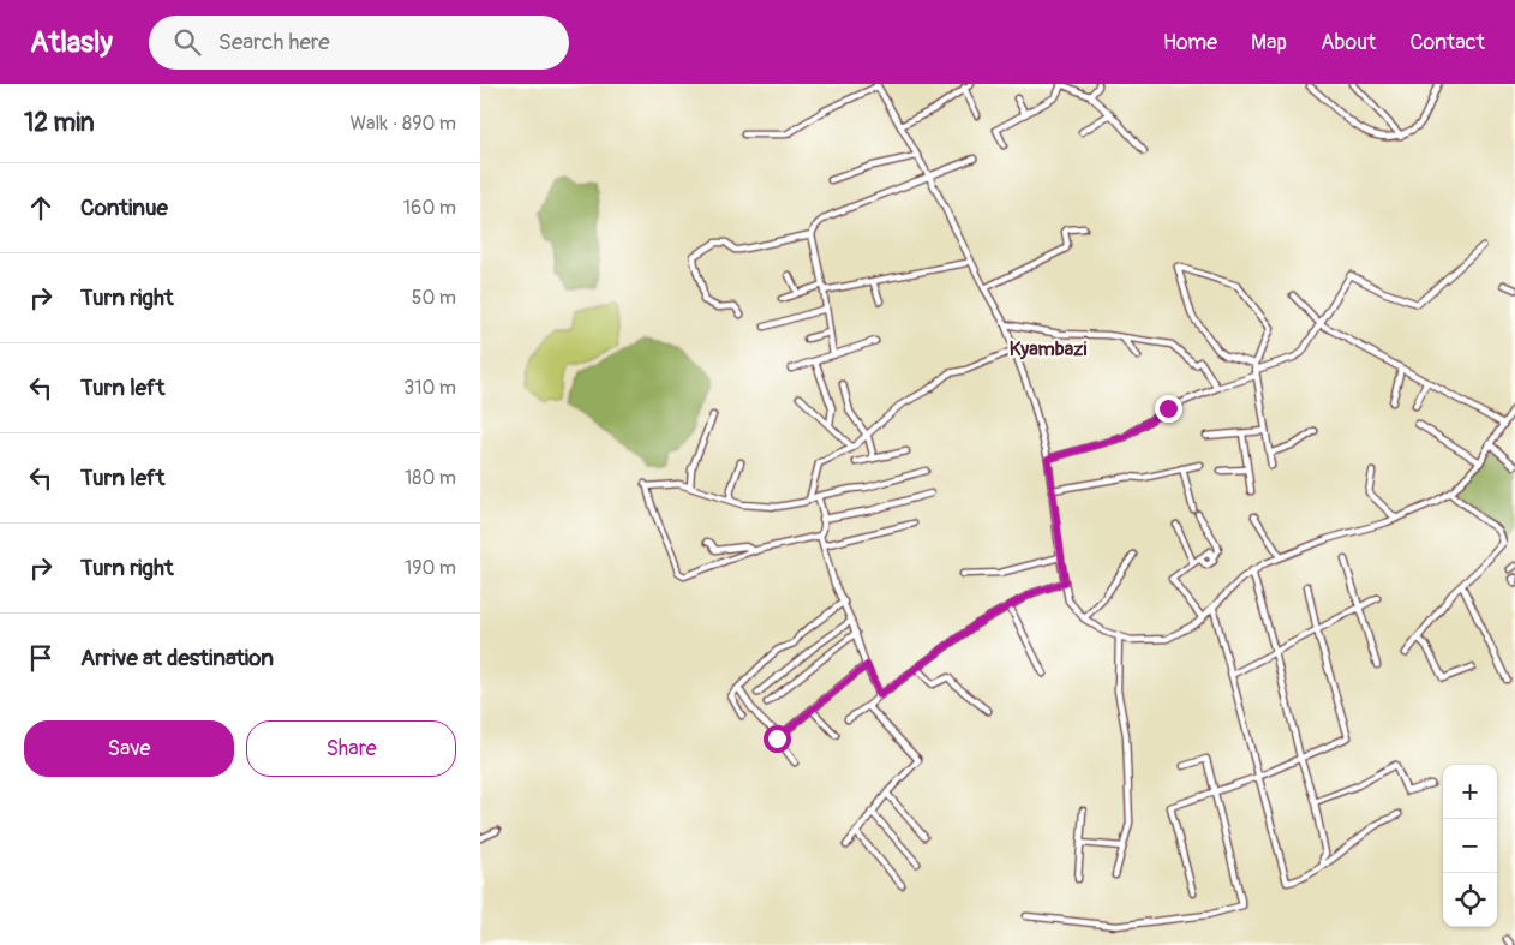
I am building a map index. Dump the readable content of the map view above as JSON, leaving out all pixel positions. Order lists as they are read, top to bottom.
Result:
{
  "districts": ["Kyambazi"],
  "page": {
    "header": "Atlasly",
    "search": "Search here",
    "nav": [
      "Home",
      "Map",
      "About",
      "Contact"
    ],
    "heading": ["12 min", "Walk · 890 m"],
    "list": [
      ["Continue", "160 m"],
      ["Turn right", "50 m"],
      ["Turn left", "310 m"],
      ["Turn left", "180 m"],
      ["Turn right", "190 m"],
      "Arrive at destination"
    ],
    "buttons": ["Save", "Share"],
    "map_buttons": ["+", "−"]
  }
}
